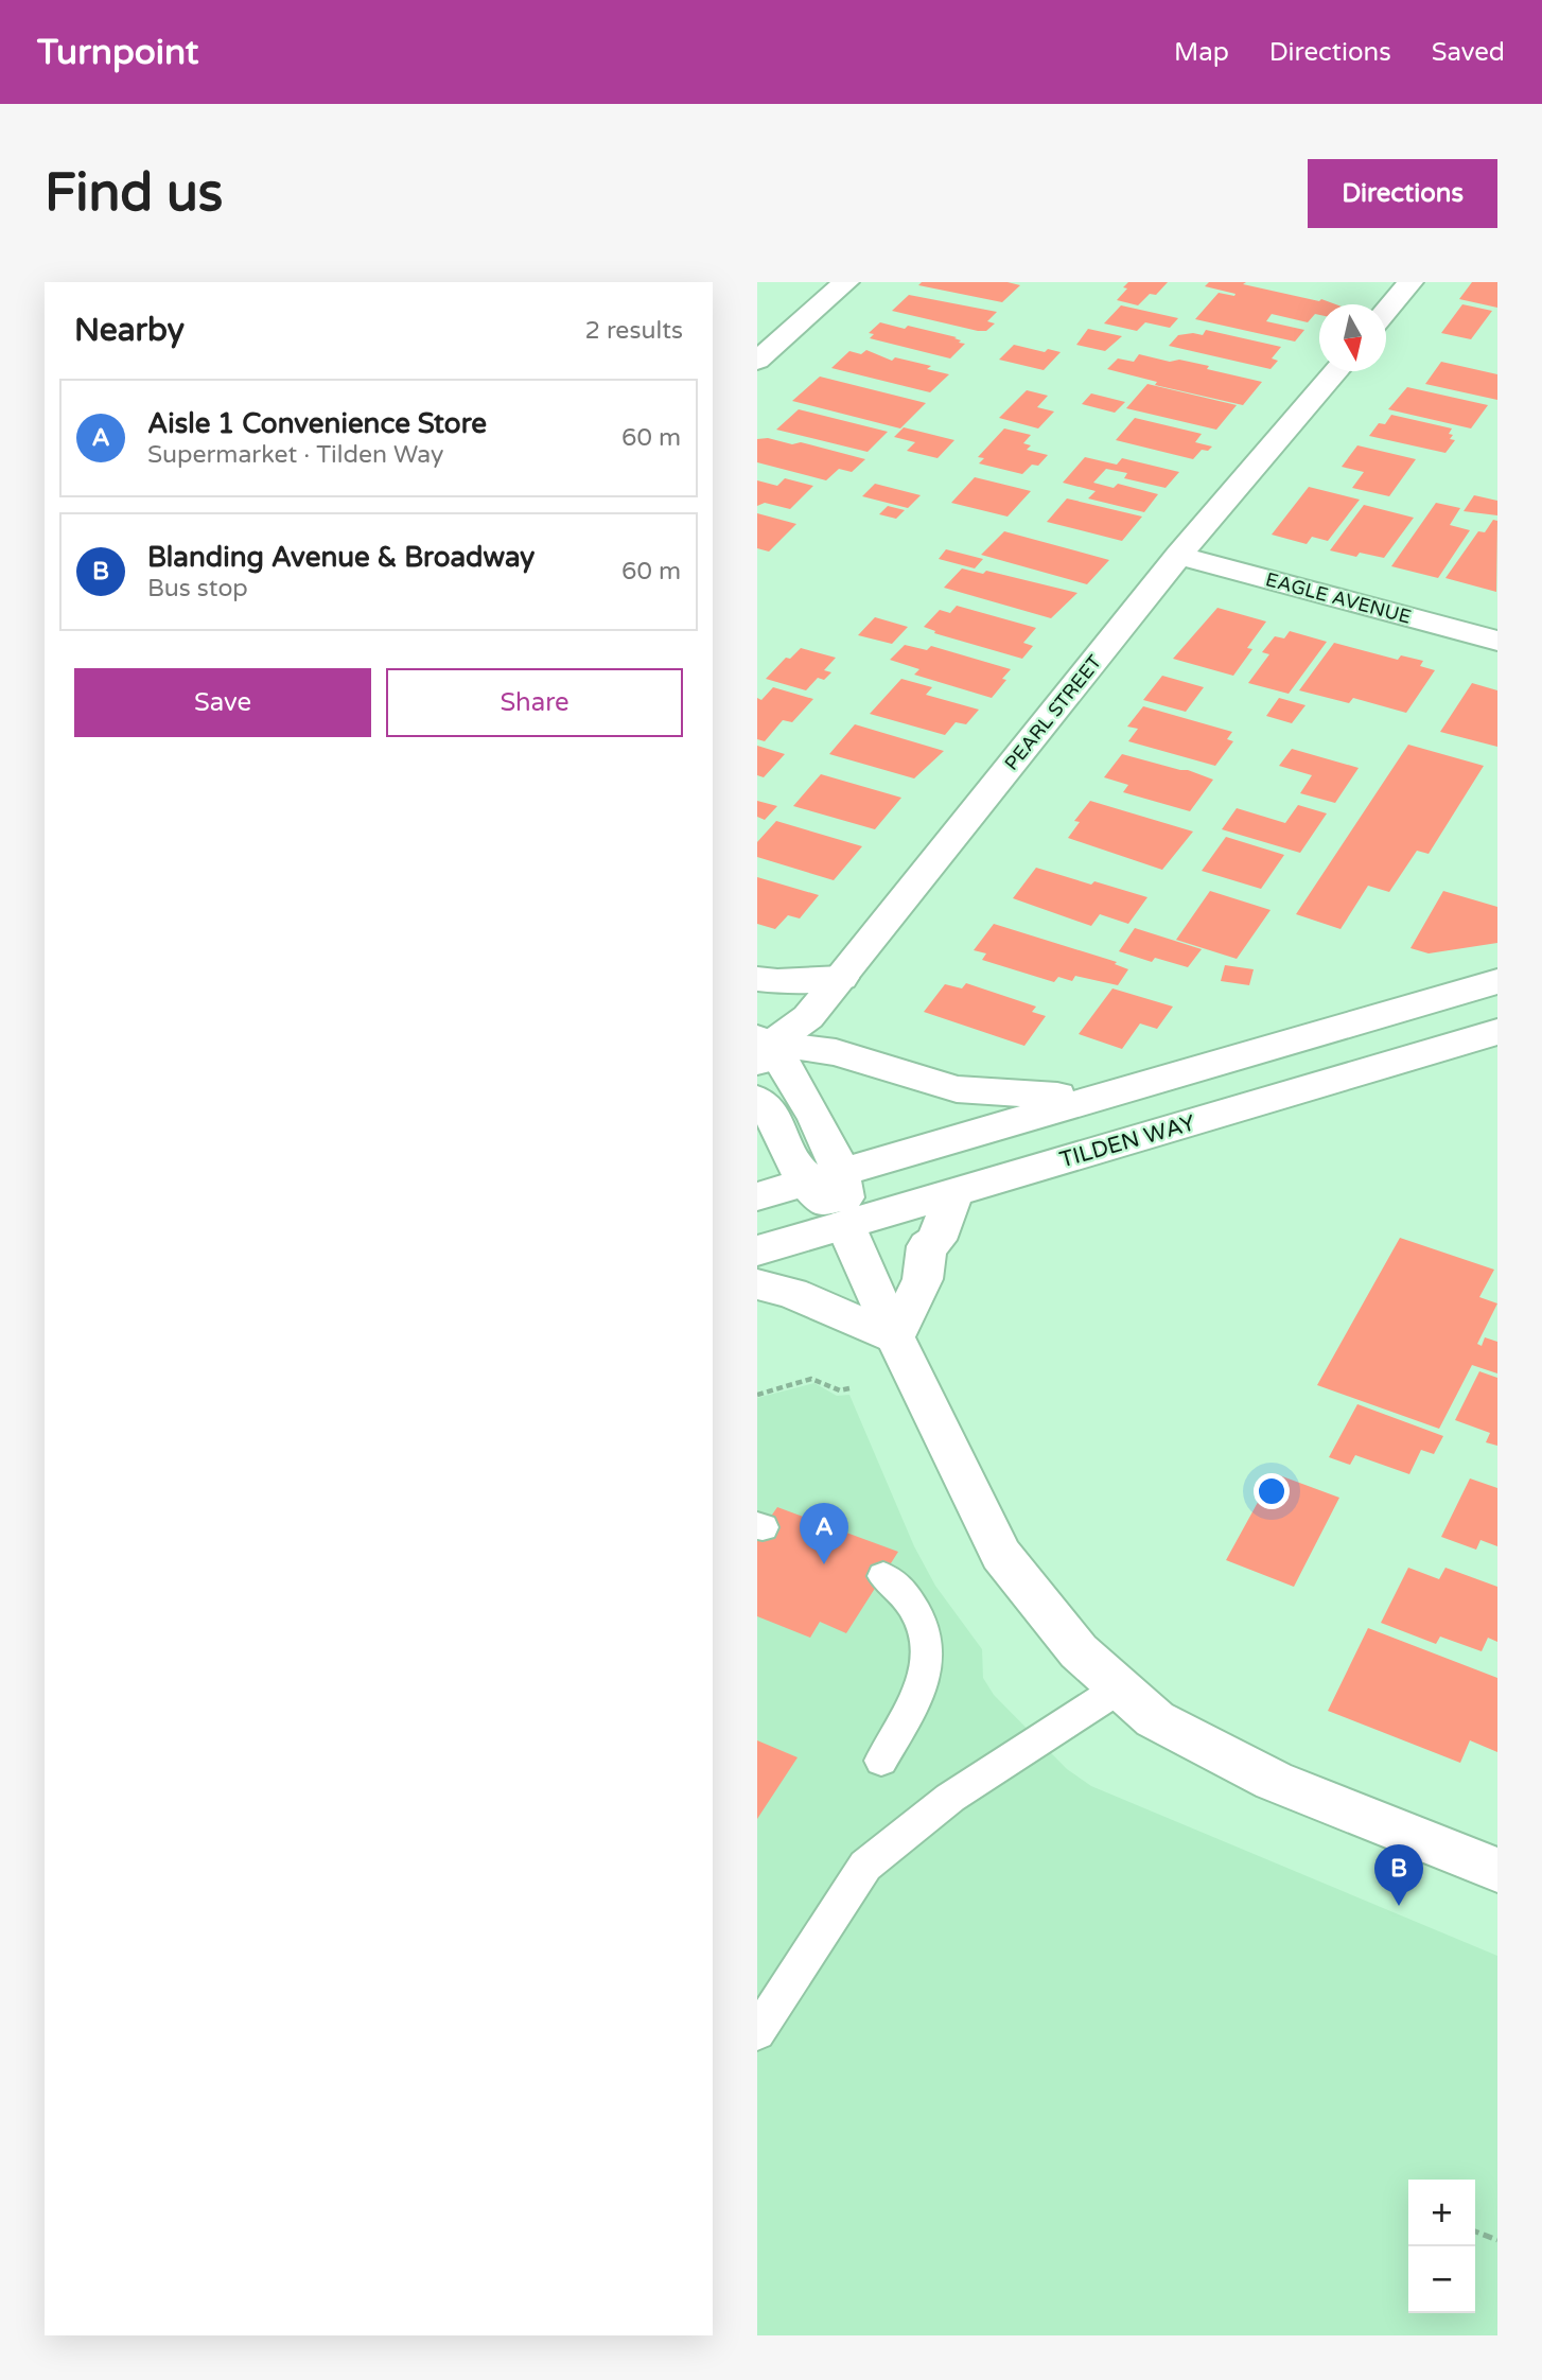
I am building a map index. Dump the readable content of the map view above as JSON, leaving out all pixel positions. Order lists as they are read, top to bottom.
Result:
{
  "streets": {
    "street": ["EAGLE AVENUE", "PEARL STREET", "TILDEN WAY"]
  },
  "crossings": [
    ["EAGLE AVENUE", "PEARL STREET"]
  ],
  "north": "bottom",
  "page": {
    "header": "Turnpoint",
    "nav": ["Map", "Directions", "Saved"],
    "buttons": [
      "Directions",
      ["Save", "Share"]
    ],
    "title": "Find us",
    "heading": ["Nearby", "2 results"],
    "list": [
      {
        "mark": "A",
        "name": "Aisle 1 Convenience Store",
        "note": "Supermarket · Tilden Way",
        "value": "60 m"
      },
      {
        "mark": "B",
        "name": "Blanding Avenue & Broadway",
        "note": "Bus stop",
        "value": "60 m"
      }
    ],
    "pins": ["A", "B"],
    "map_buttons": ["+", "−"]
  }
}
